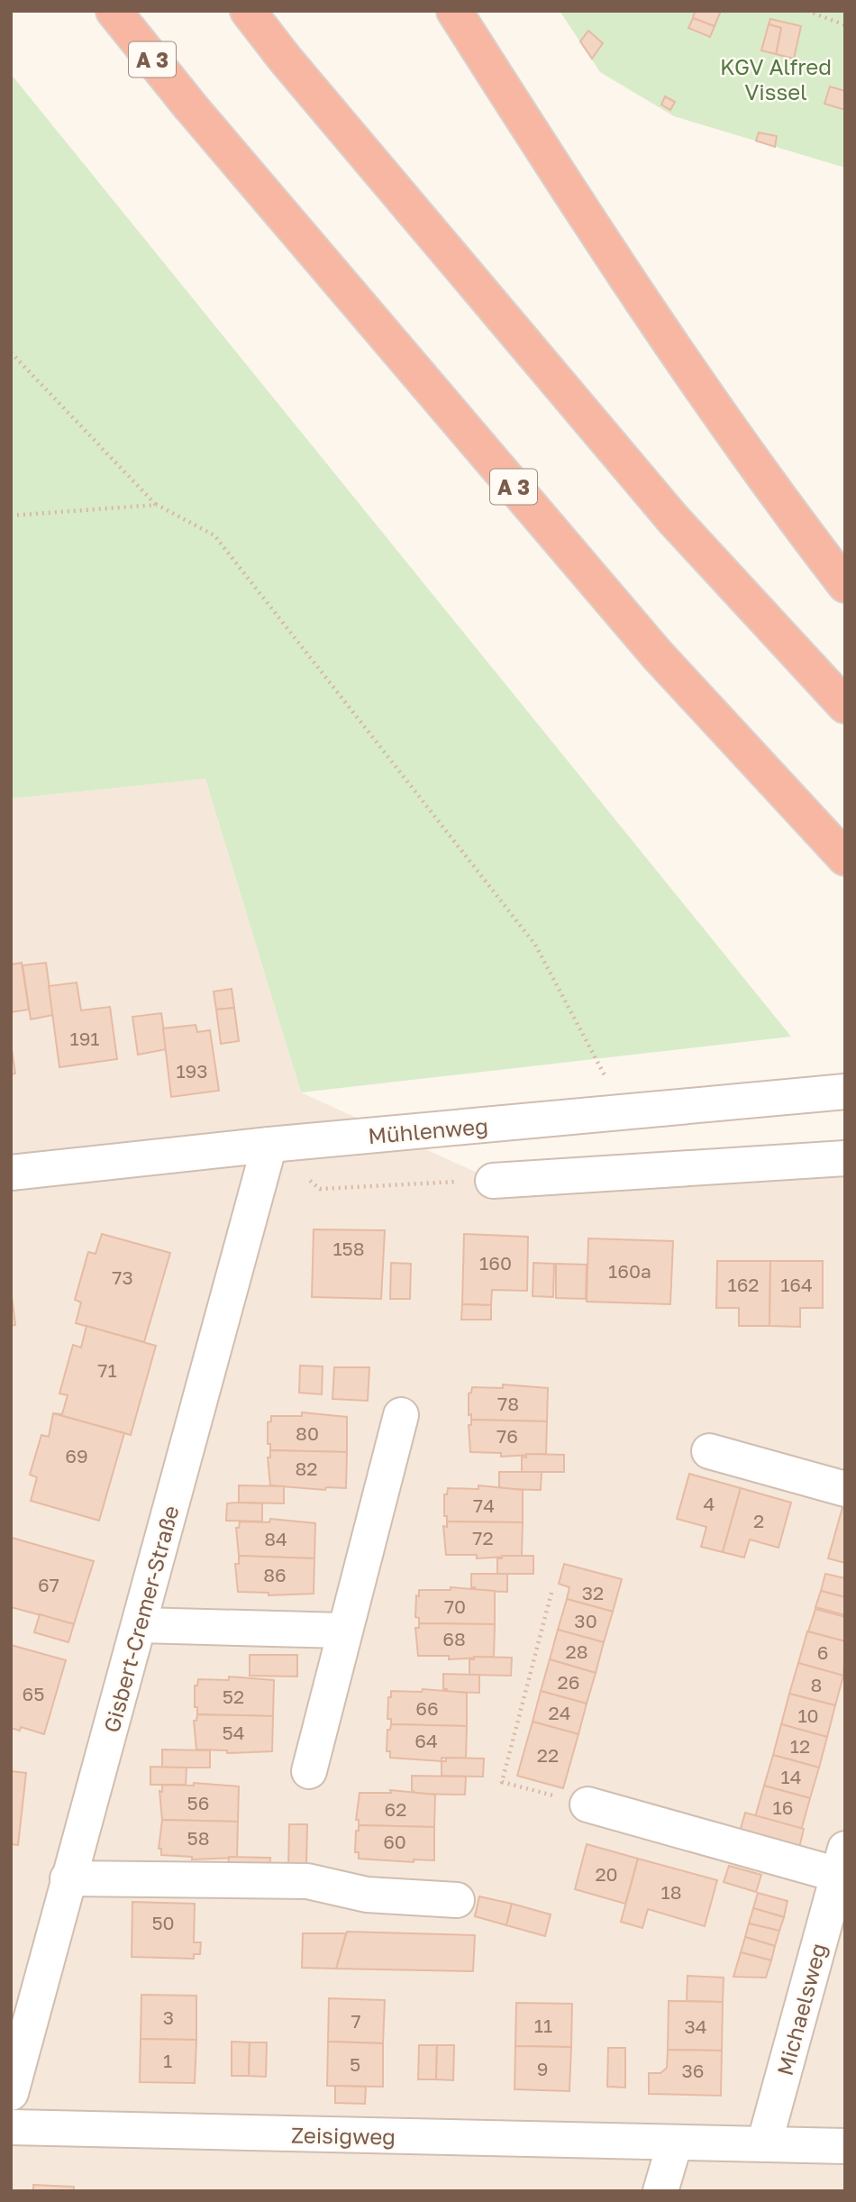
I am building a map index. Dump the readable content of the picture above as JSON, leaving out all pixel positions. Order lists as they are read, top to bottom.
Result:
{
  "streets": {
    "highway": ["A 3"],
    "street": [
      "Mühlenweg",
      "Gisbert-Cremer-Straße",
      "Michaelsweg",
      "Zeisigweg"
    ]
  },
  "crossings": [
    ["Mühlenweg", "Gisbert-Cremer-Straße"],
    ["Michaelsweg", "Zeisigweg"]
  ],
  "parks": ["KGV Alfred Vissel"],
  "house_numbers": [
    "191",
    "193",
    "158",
    "160",
    "160a",
    "73",
    "162",
    "164",
    "71",
    "78",
    "80",
    "76",
    "69",
    "82",
    "4",
    "74",
    "2",
    "72",
    "84",
    "86",
    "67",
    "32",
    "70",
    "30",
    "68",
    "28",
    "6",
    "26",
    "8",
    "65",
    "52",
    "66",
    "24",
    "10",
    "54",
    "64",
    "12",
    "22",
    "14",
    "56",
    "16",
    "62",
    "58",
    "60",
    "20",
    "18",
    "50",
    "3",
    "7",
    "11",
    "34",
    "1",
    "5",
    "9",
    "36"
  ]
}
